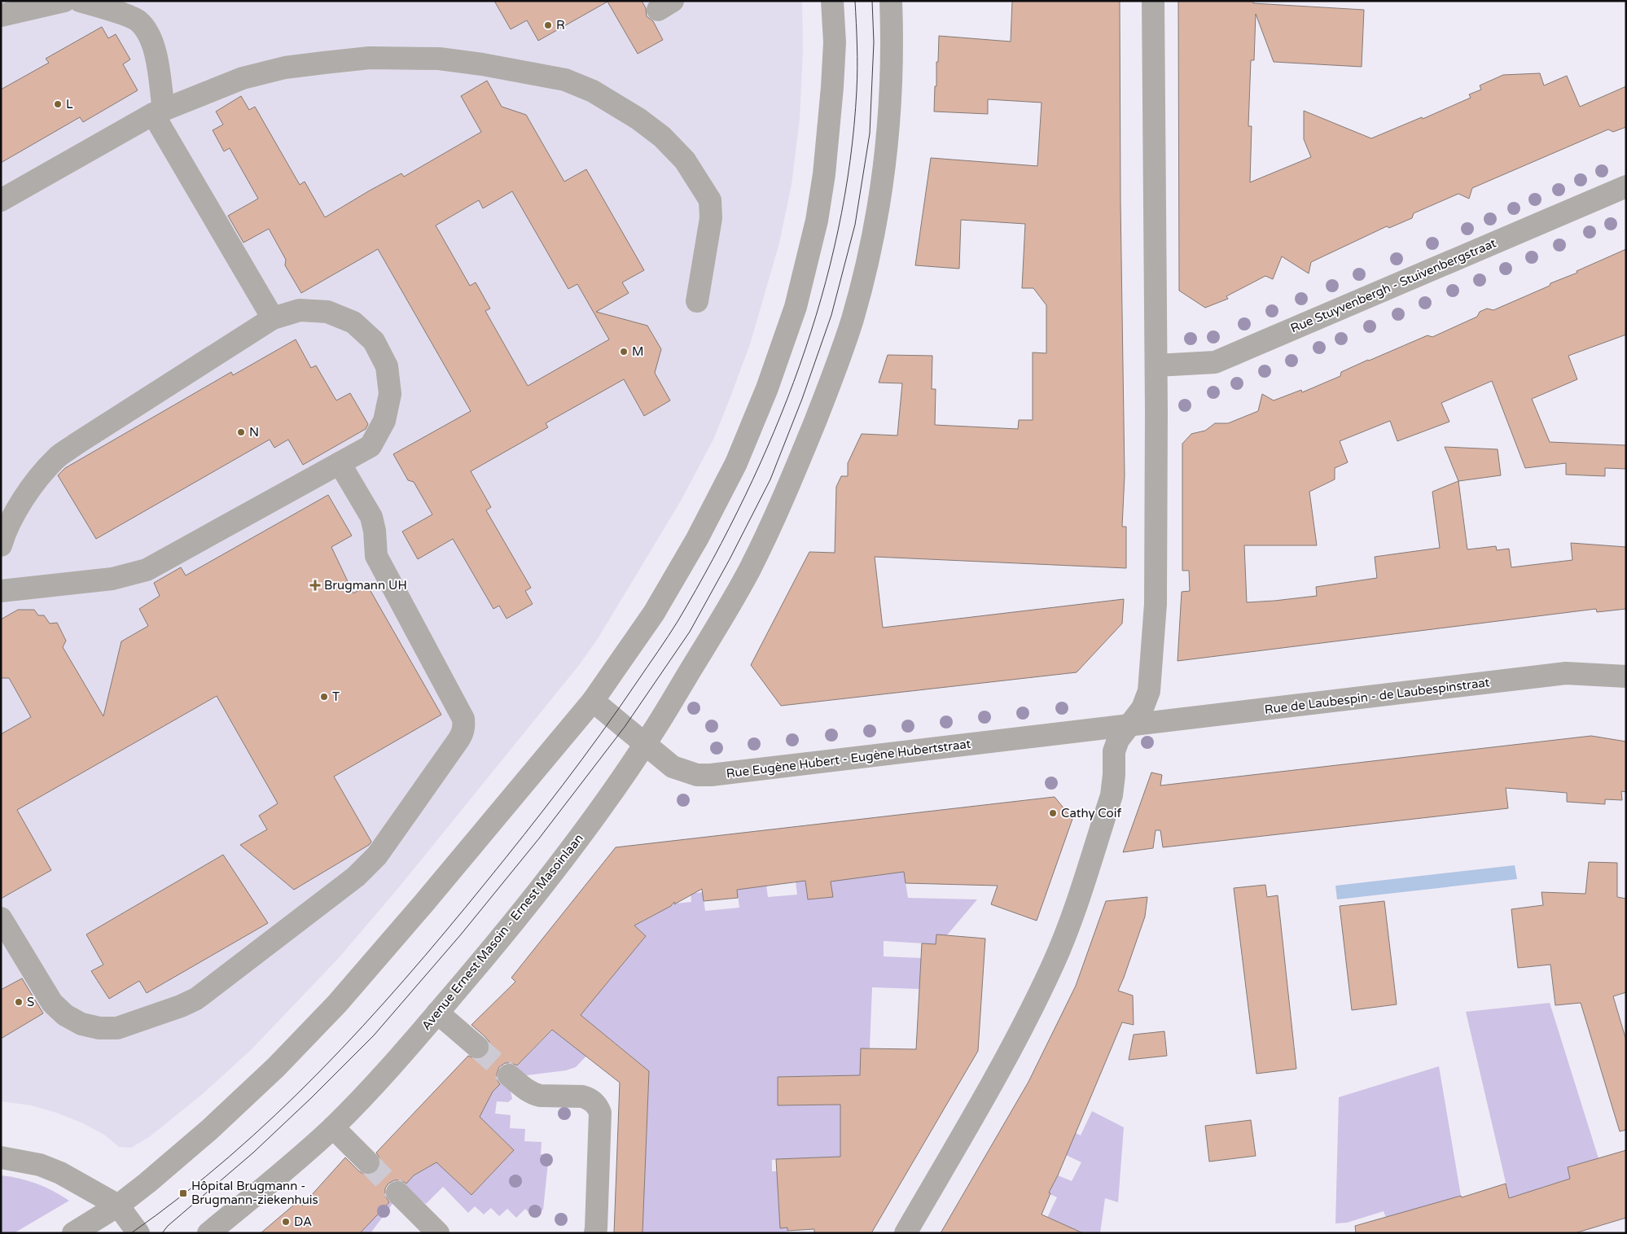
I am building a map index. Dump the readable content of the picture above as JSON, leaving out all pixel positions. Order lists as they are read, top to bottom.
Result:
{
  "streets": {
    "street": [
      "Rue Stuyvenbergh - Stuivenbergstraat",
      "Rue de Laubespin - de Laubespinstraat",
      "Rue Eugène Hubert - Eugène Hubertstraat",
      "Avenue Ernest Masoin - Ernest Masoinlaan"
    ]
  },
  "crossings": [
    ["Rue de Laubespin - de Laubespinstraat", "Rue Eugène Hubert - Eugène Hubertstraat"],
    ["Rue Eugène Hubert - Eugène Hubertstraat", "Avenue Ernest Masoin - Ernest Masoinlaan"]
  ],
  "places": {
    "other": [
      "R",
      "L",
      "M",
      "N",
      "T",
      "Cathy Coif",
      "S",
      "DA"
    ],
    "health": ["Brugmann UH"],
    "transit": ["Hôpital Brugmann - Brugmann-ziekenhuis"]
  }
}
